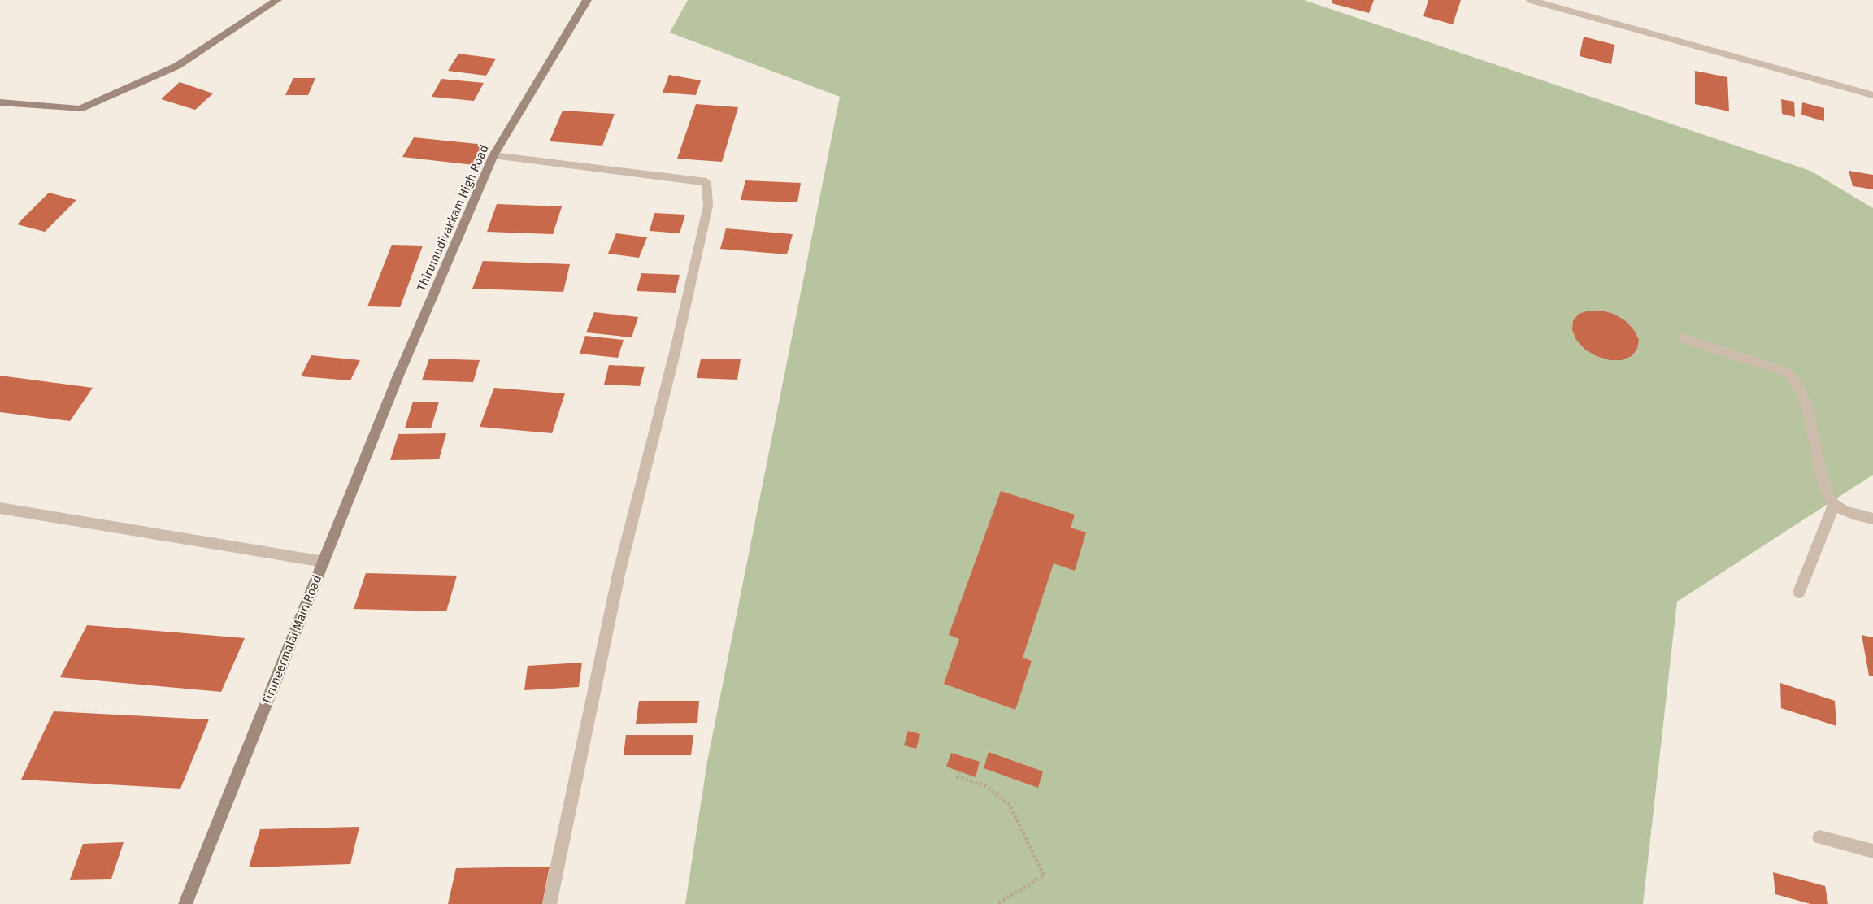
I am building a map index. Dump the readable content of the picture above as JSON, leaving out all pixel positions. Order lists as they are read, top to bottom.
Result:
{
  "streets": {
    "main road": ["Thirumudivakkam High Road", "Tiruneermalai Main Road"]
  },
  "crossings": [
    ["Thirumudivakkam High Road", "Tiruneermalai Main Road"]
  ]
}
